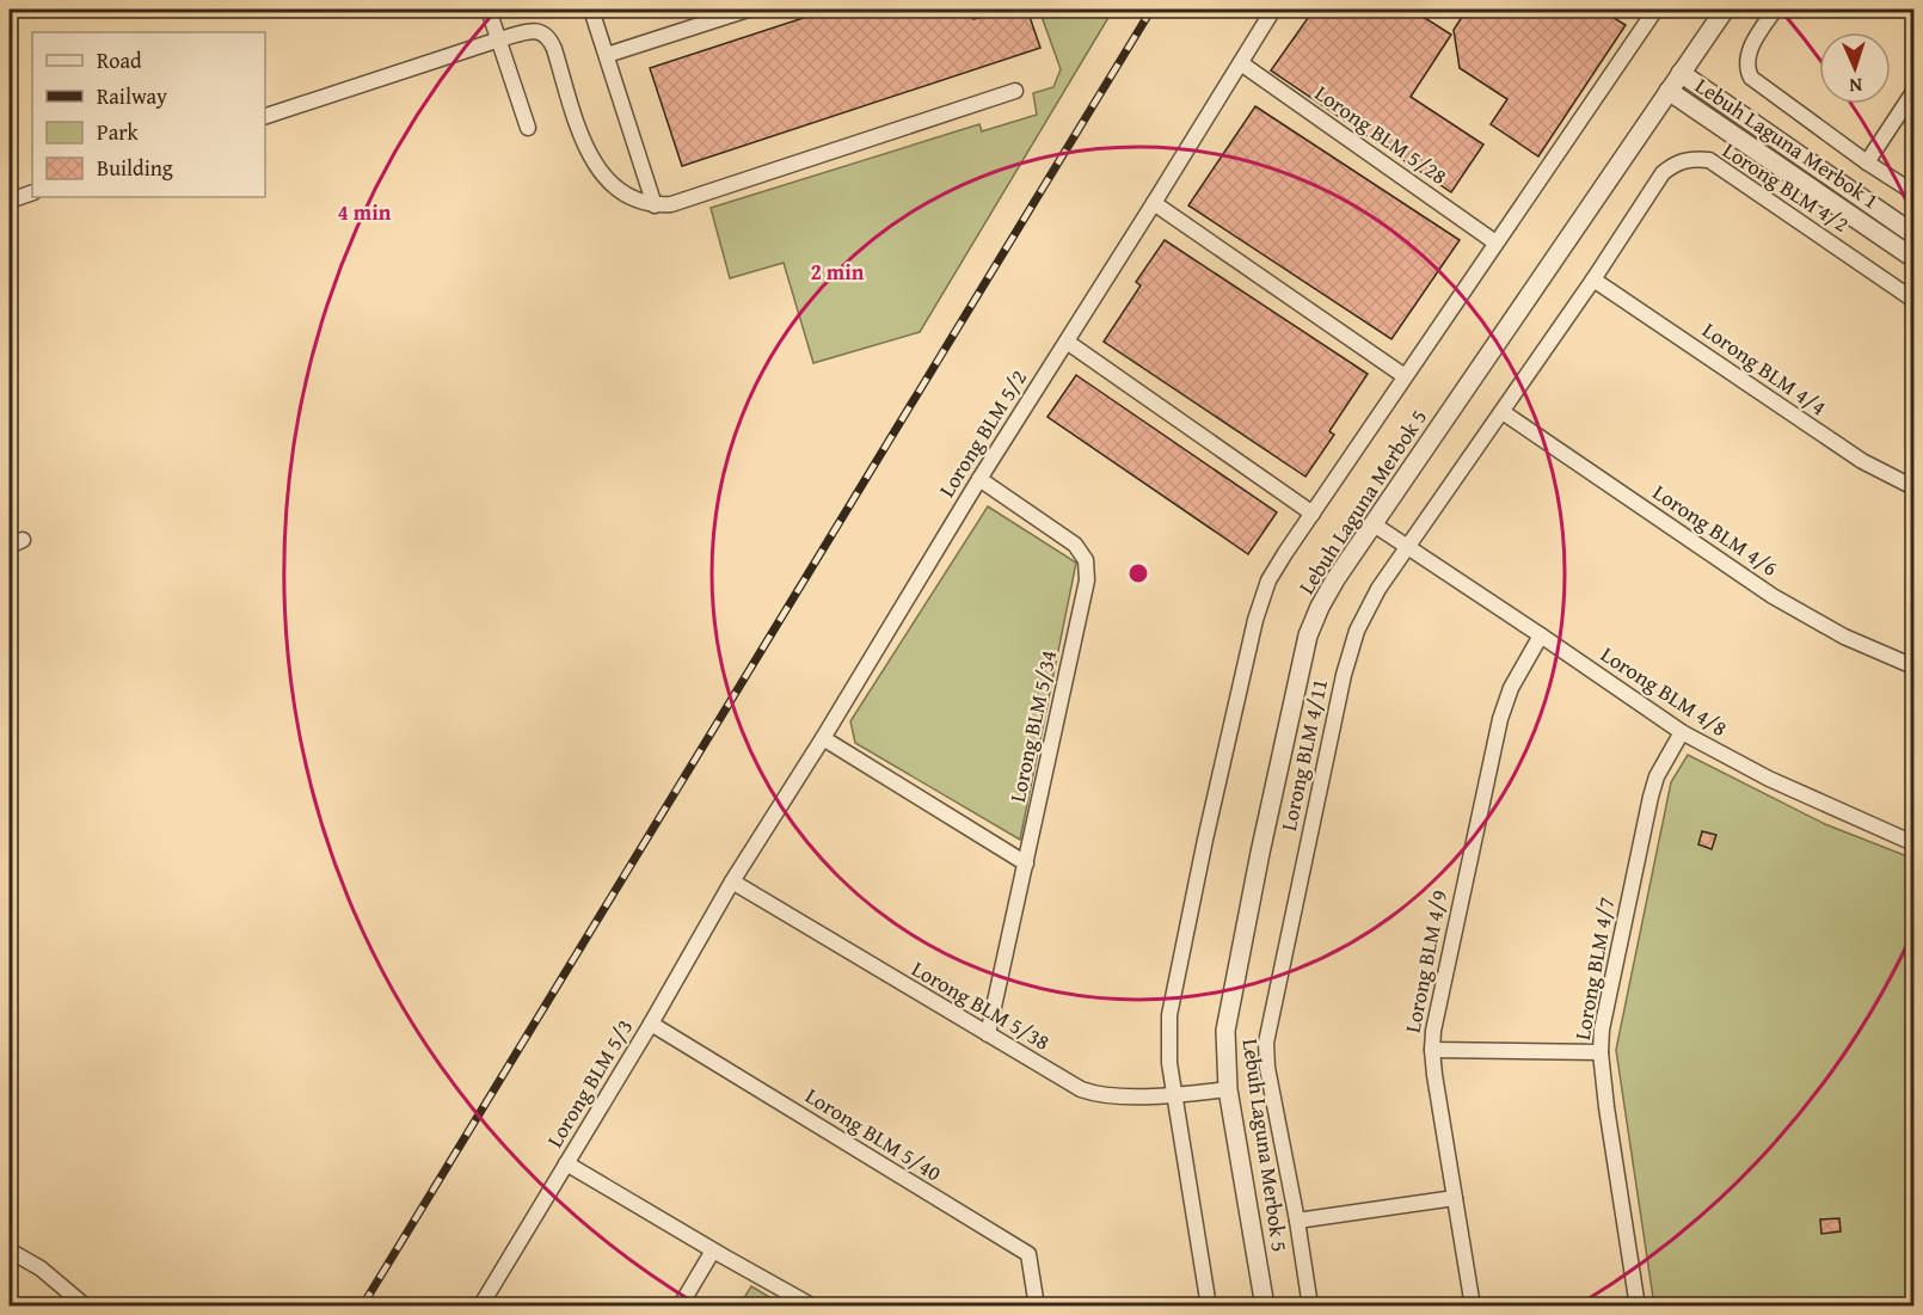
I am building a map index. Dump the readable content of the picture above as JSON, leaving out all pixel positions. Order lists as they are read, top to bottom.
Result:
{
  "streets": {
    "street": [
      "Lorong BLM 5/28",
      "Lebuh Laguna Merbok 1",
      "Lorong BLM 4/2",
      "Lorong BLM 4/4",
      "Lorong BLM 5/2",
      "Lebuh Laguna Merbok 5",
      "Lorong BLM 4/6",
      "Lorong BLM 4/8",
      "Lorong BLM 5/34",
      "Lorong BLM 4/11",
      "Lorong BLM 4/9",
      "Lorong BLM 4/7",
      "Lorong BLM 5/38",
      "Lorong BLM 5/3",
      "Lorong BLM 5/40"
    ]
  },
  "crossings": [
    ["Lorong BLM 5/28", "Lorong BLM 5/2"],
    ["Lorong BLM 5/28", "Lebuh Laguna Merbok 5"],
    ["Lebuh Laguna Merbok 1", "Lebuh Laguna Merbok 5"],
    ["Lorong BLM 4/2", "Lorong BLM 4/4"],
    ["Lorong BLM 4/2", "Lorong BLM 4/11"],
    ["Lorong BLM 4/4", "Lorong BLM 4/11"],
    ["Lorong BLM 5/2", "Lorong BLM 5/34"],
    ["Lorong BLM 5/2", "Lorong BLM 5/38"],
    ["Lorong BLM 5/2", "Lorong BLM 5/3"],
    ["Lebuh Laguna Merbok 5", "Lorong BLM 4/8"],
    ["Lebuh Laguna Merbok 5", "Lorong BLM 5/38"],
    ["Lorong BLM 4/6", "Lorong BLM 4/11"],
    ["Lorong BLM 4/8", "Lorong BLM 4/11"],
    ["Lorong BLM 4/8", "Lorong BLM 4/9"],
    ["Lorong BLM 4/8", "Lorong BLM 4/7"],
    ["Lorong BLM 5/34", "Lorong BLM 5/38"],
    ["Lorong BLM 5/38", "Lorong BLM 5/3"],
    ["Lorong BLM 5/3", "Lorong BLM 5/40"]
  ],
  "legend": [
    "Road",
    "Railway",
    "Park",
    "Building"
  ],
  "north": "bottom",
  "rings": ["4 min", "2 min"]
}
